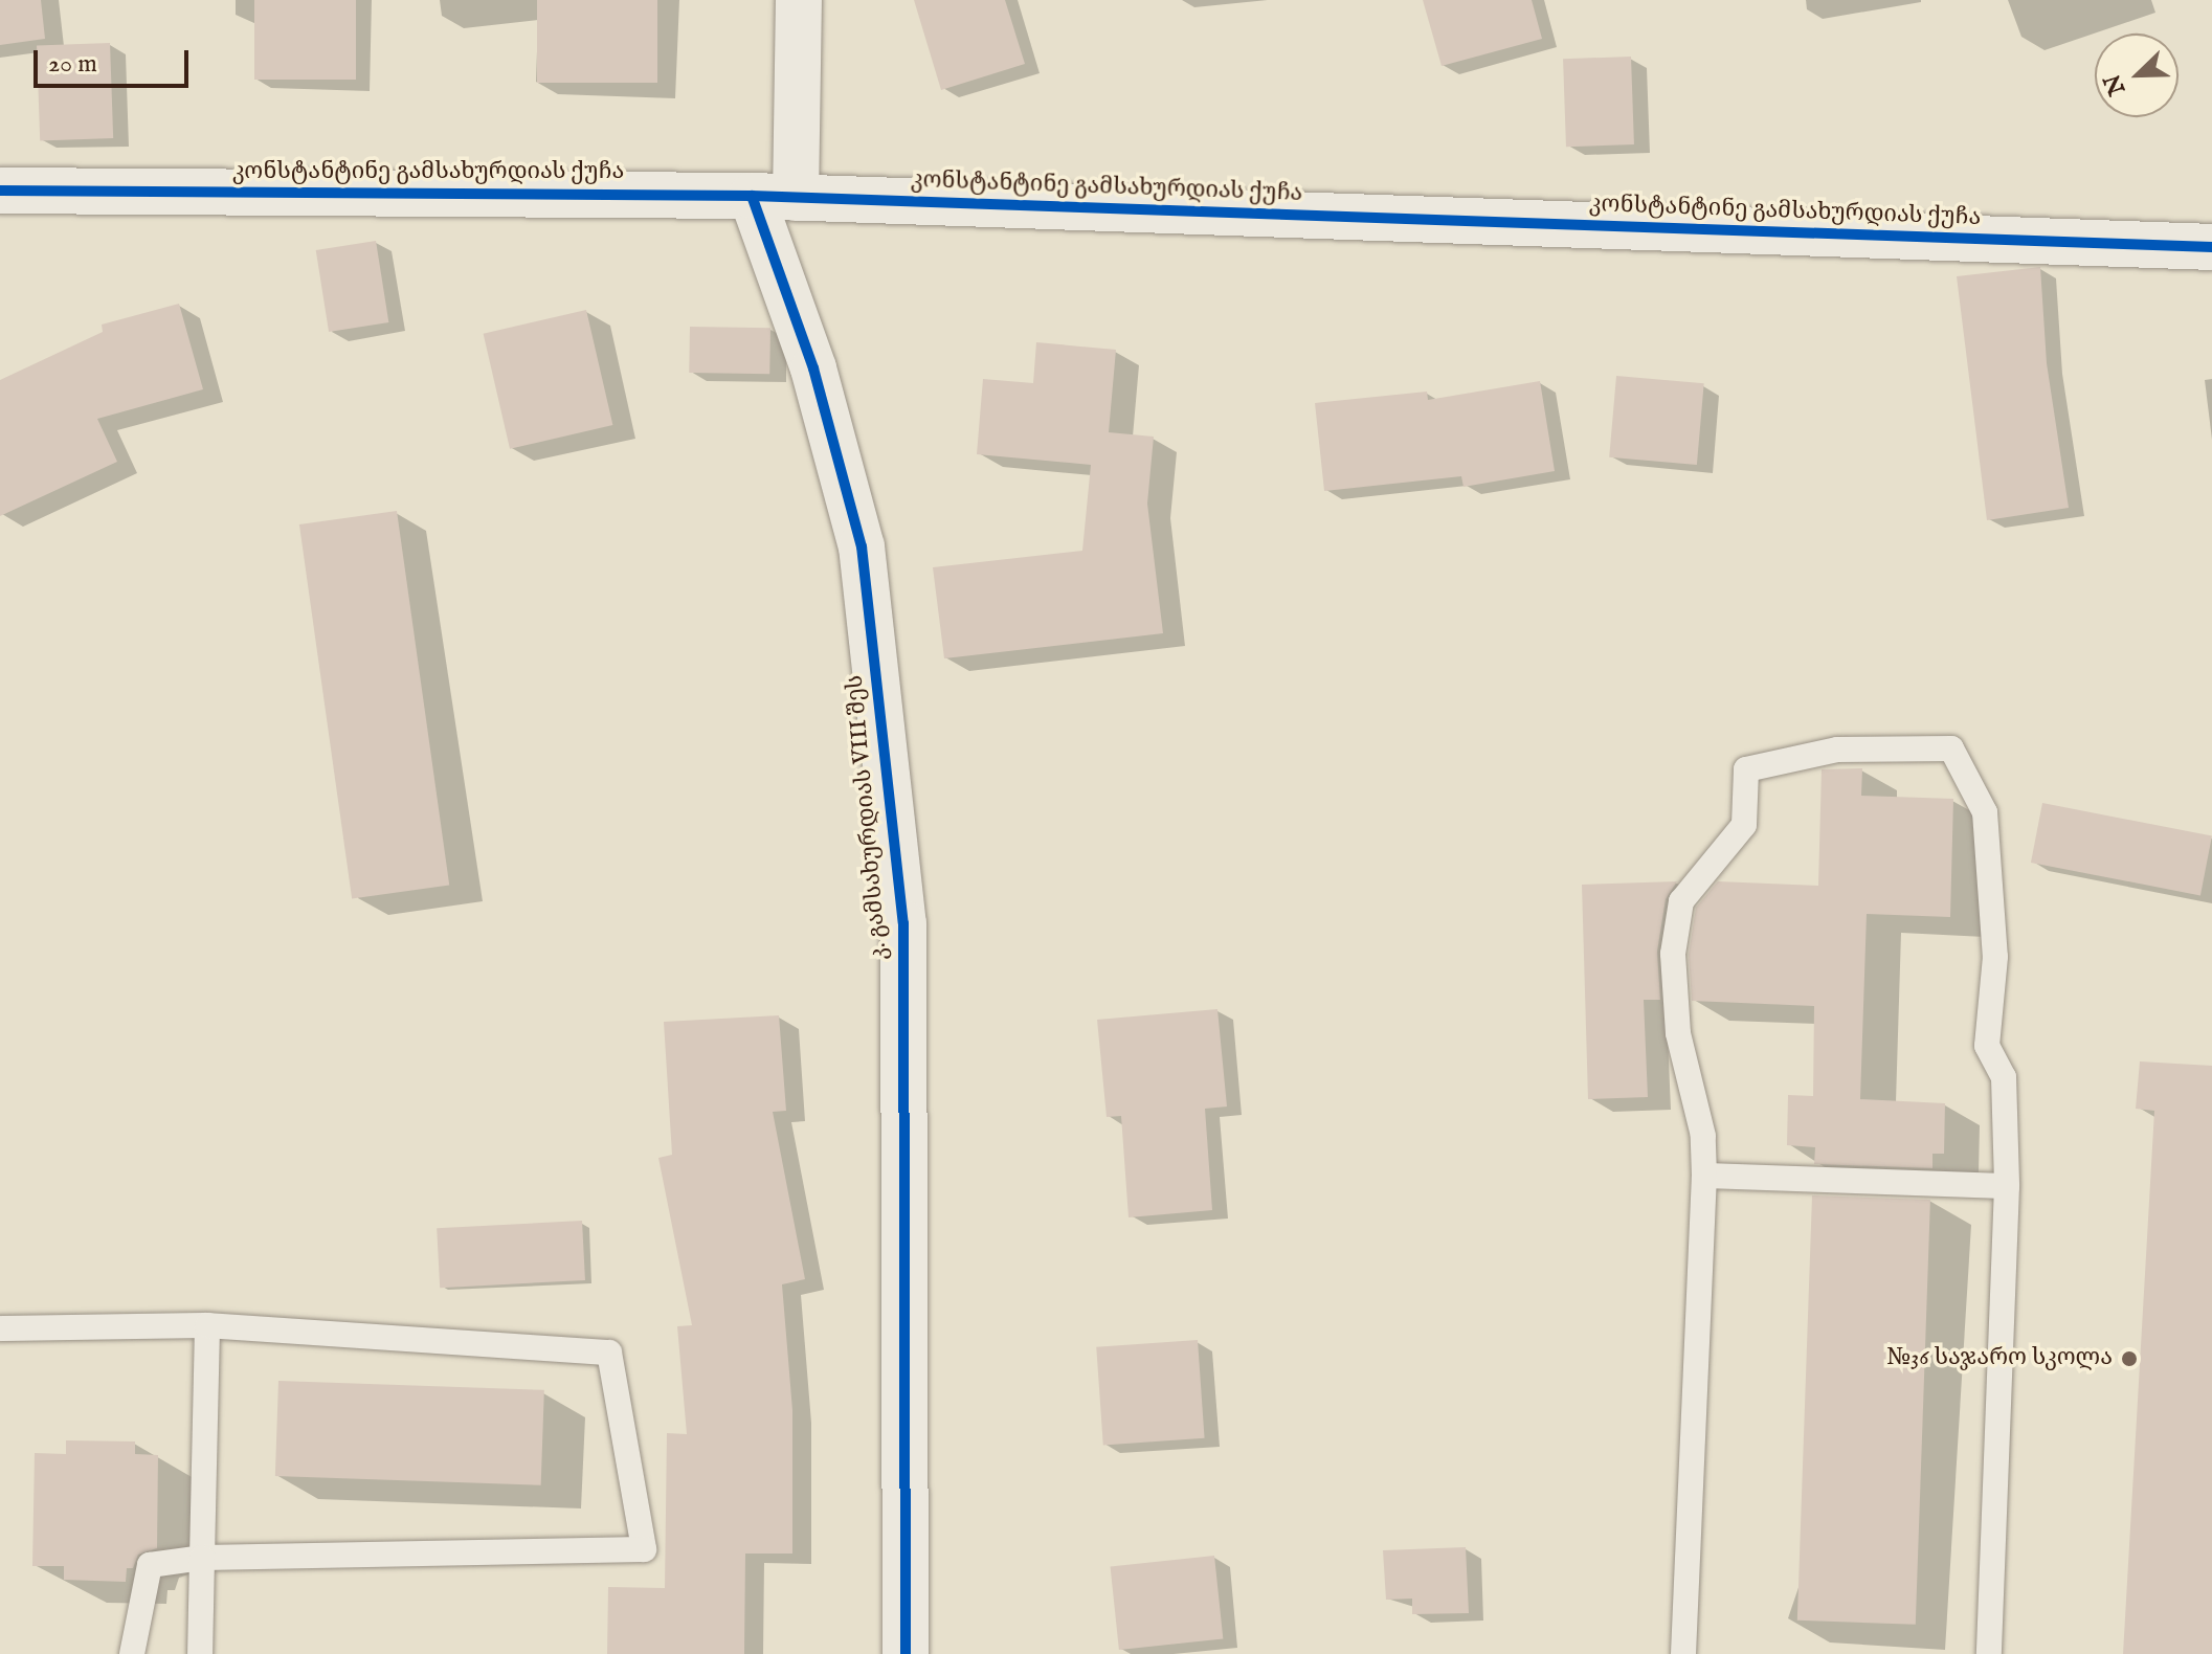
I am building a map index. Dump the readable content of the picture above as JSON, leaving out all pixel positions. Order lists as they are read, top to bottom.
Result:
{
  "streets": {
    "street": ["კონსტანტინე გამსახურდიას ქუჩა", "კ. გამსახურდიას VIII შეს"]
  },
  "crossings": [
    ["კონსტანტინე გამსახურდიას ქუჩა", "კ. გამსახურდიას VIII შეს"]
  ],
  "places": ["№36 საჯარო სკოლა"],
  "scale_bar": "20 m",
  "north": "bottom left"
}
